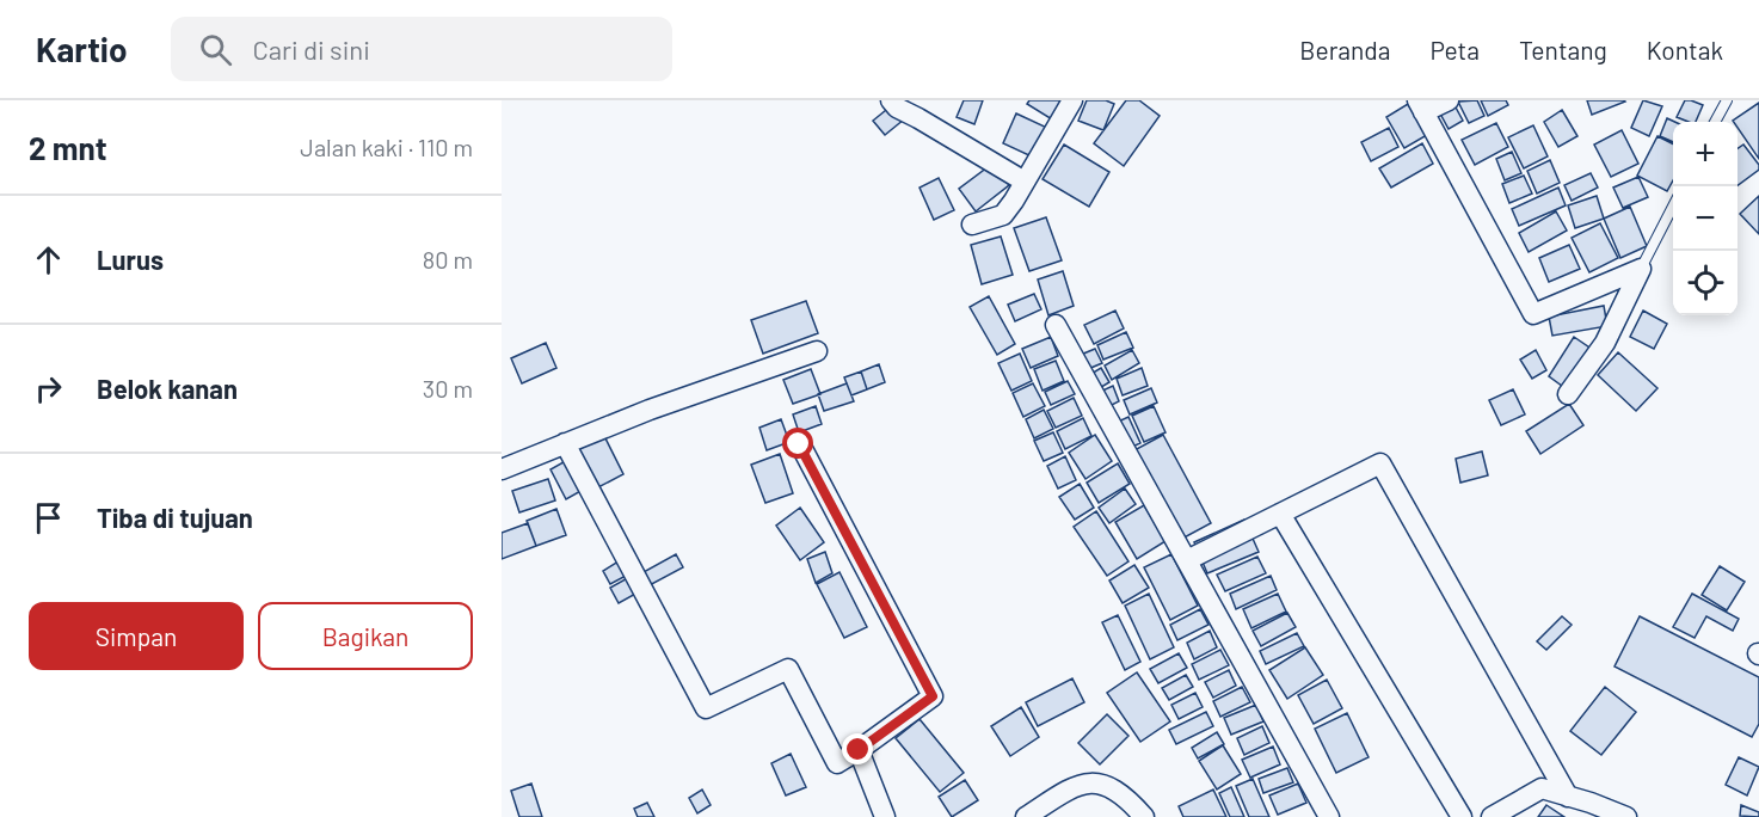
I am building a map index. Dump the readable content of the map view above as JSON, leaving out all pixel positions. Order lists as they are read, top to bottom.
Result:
{
  "page": {
    "header": "Kartio",
    "search": "Cari di sini",
    "nav": [
      "Beranda",
      "Peta",
      "Tentang",
      "Kontak"
    ],
    "heading": ["2 mnt", "Jalan kaki · 110 m"],
    "map_buttons": ["+", "−"],
    "list": [
      ["Lurus", "80 m"],
      ["Belok kanan", "30 m"],
      "Tiba di tujuan"
    ],
    "buttons": ["Simpan", "Bagikan"]
  }
}
